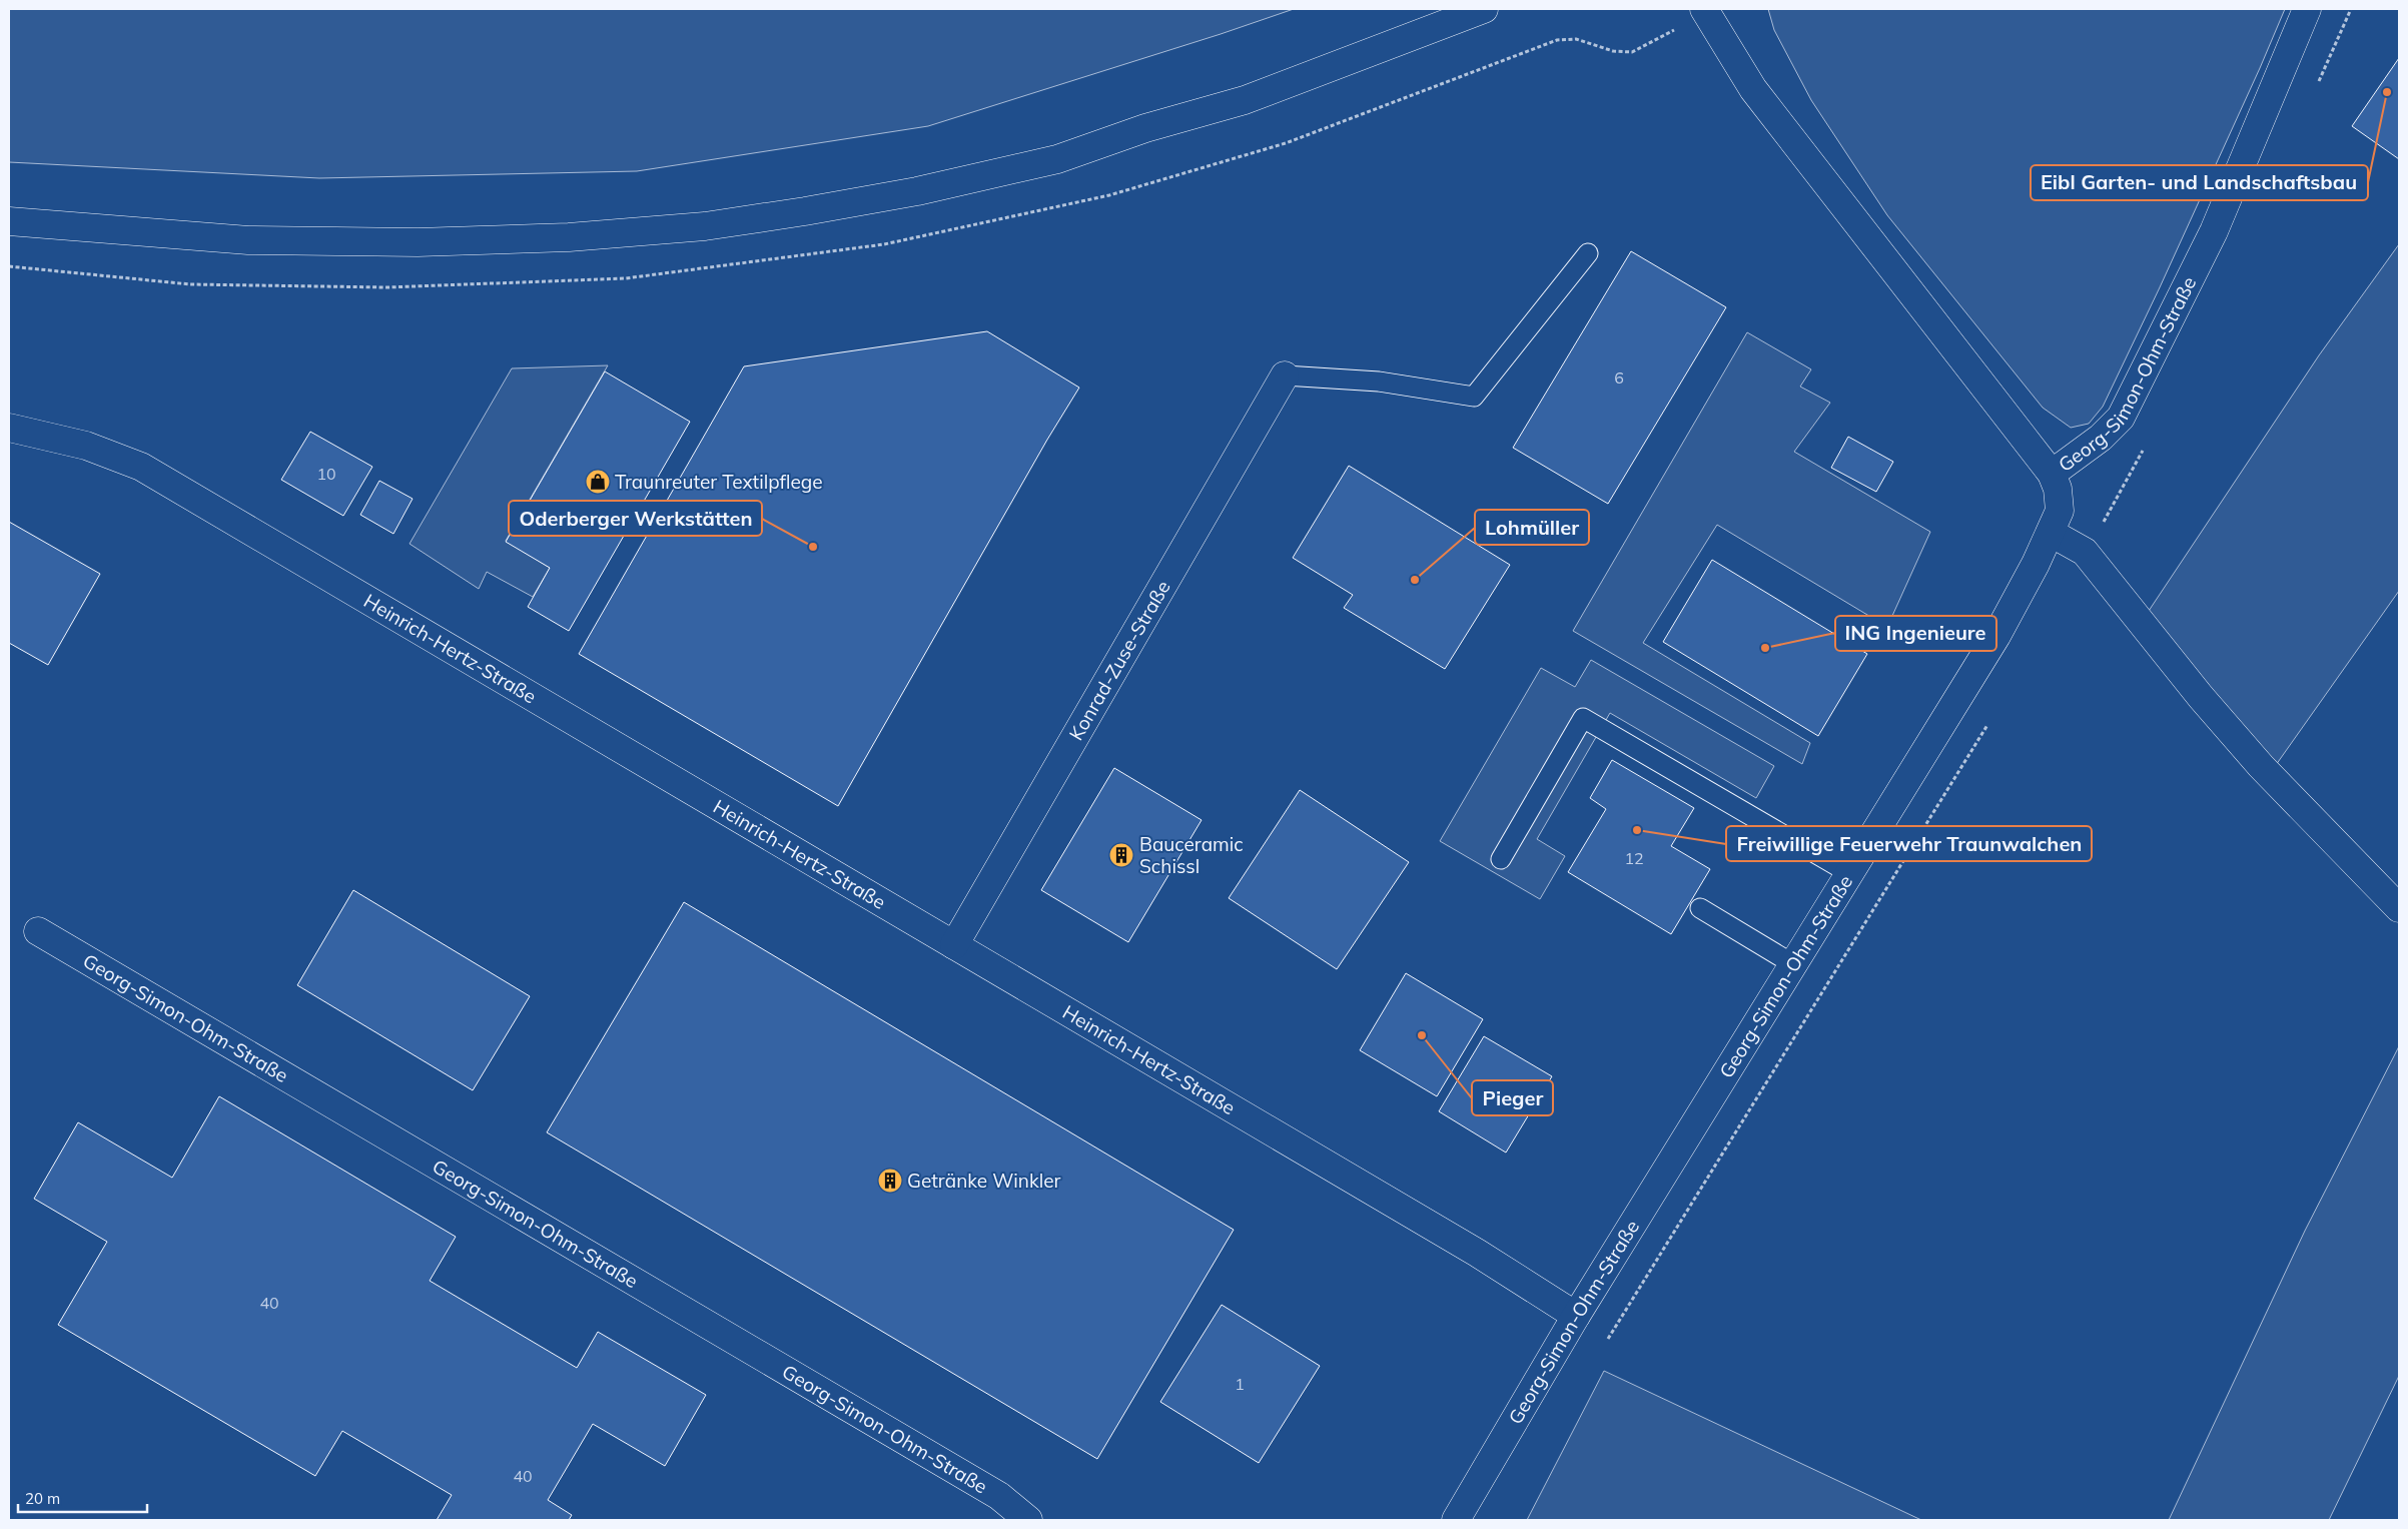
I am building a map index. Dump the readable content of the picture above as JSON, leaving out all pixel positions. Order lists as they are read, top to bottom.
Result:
{
  "streets": {
    "street": ["Georg-Simon-Ohm-Straße", "Heinrich-Hertz-Straße", "Konrad-Zuse-Straße"]
  },
  "crossings": [
    ["Georg-Simon-Ohm-Straße", "Heinrich-Hertz-Straße"],
    ["Heinrich-Hertz-Straße", "Konrad-Zuse-Straße"]
  ],
  "places": {
    "other": [
      "Eibl Garten- und Landschaftsbau",
      "Oderberger Werkstätten",
      "Lohmüller",
      "ING Ingenieure",
      "Freiwillige Feuerwehr Traunwalchen",
      "Pieger"
    ],
    "shop": ["Traunreuter Textilpflege"],
    "building": ["Bauceramic Schissl", "Getränke Winkler"]
  },
  "house_numbers": [
    "6",
    "10",
    "12",
    "40",
    "1",
    "40"
  ],
  "scale_bar": "20 m"
}
